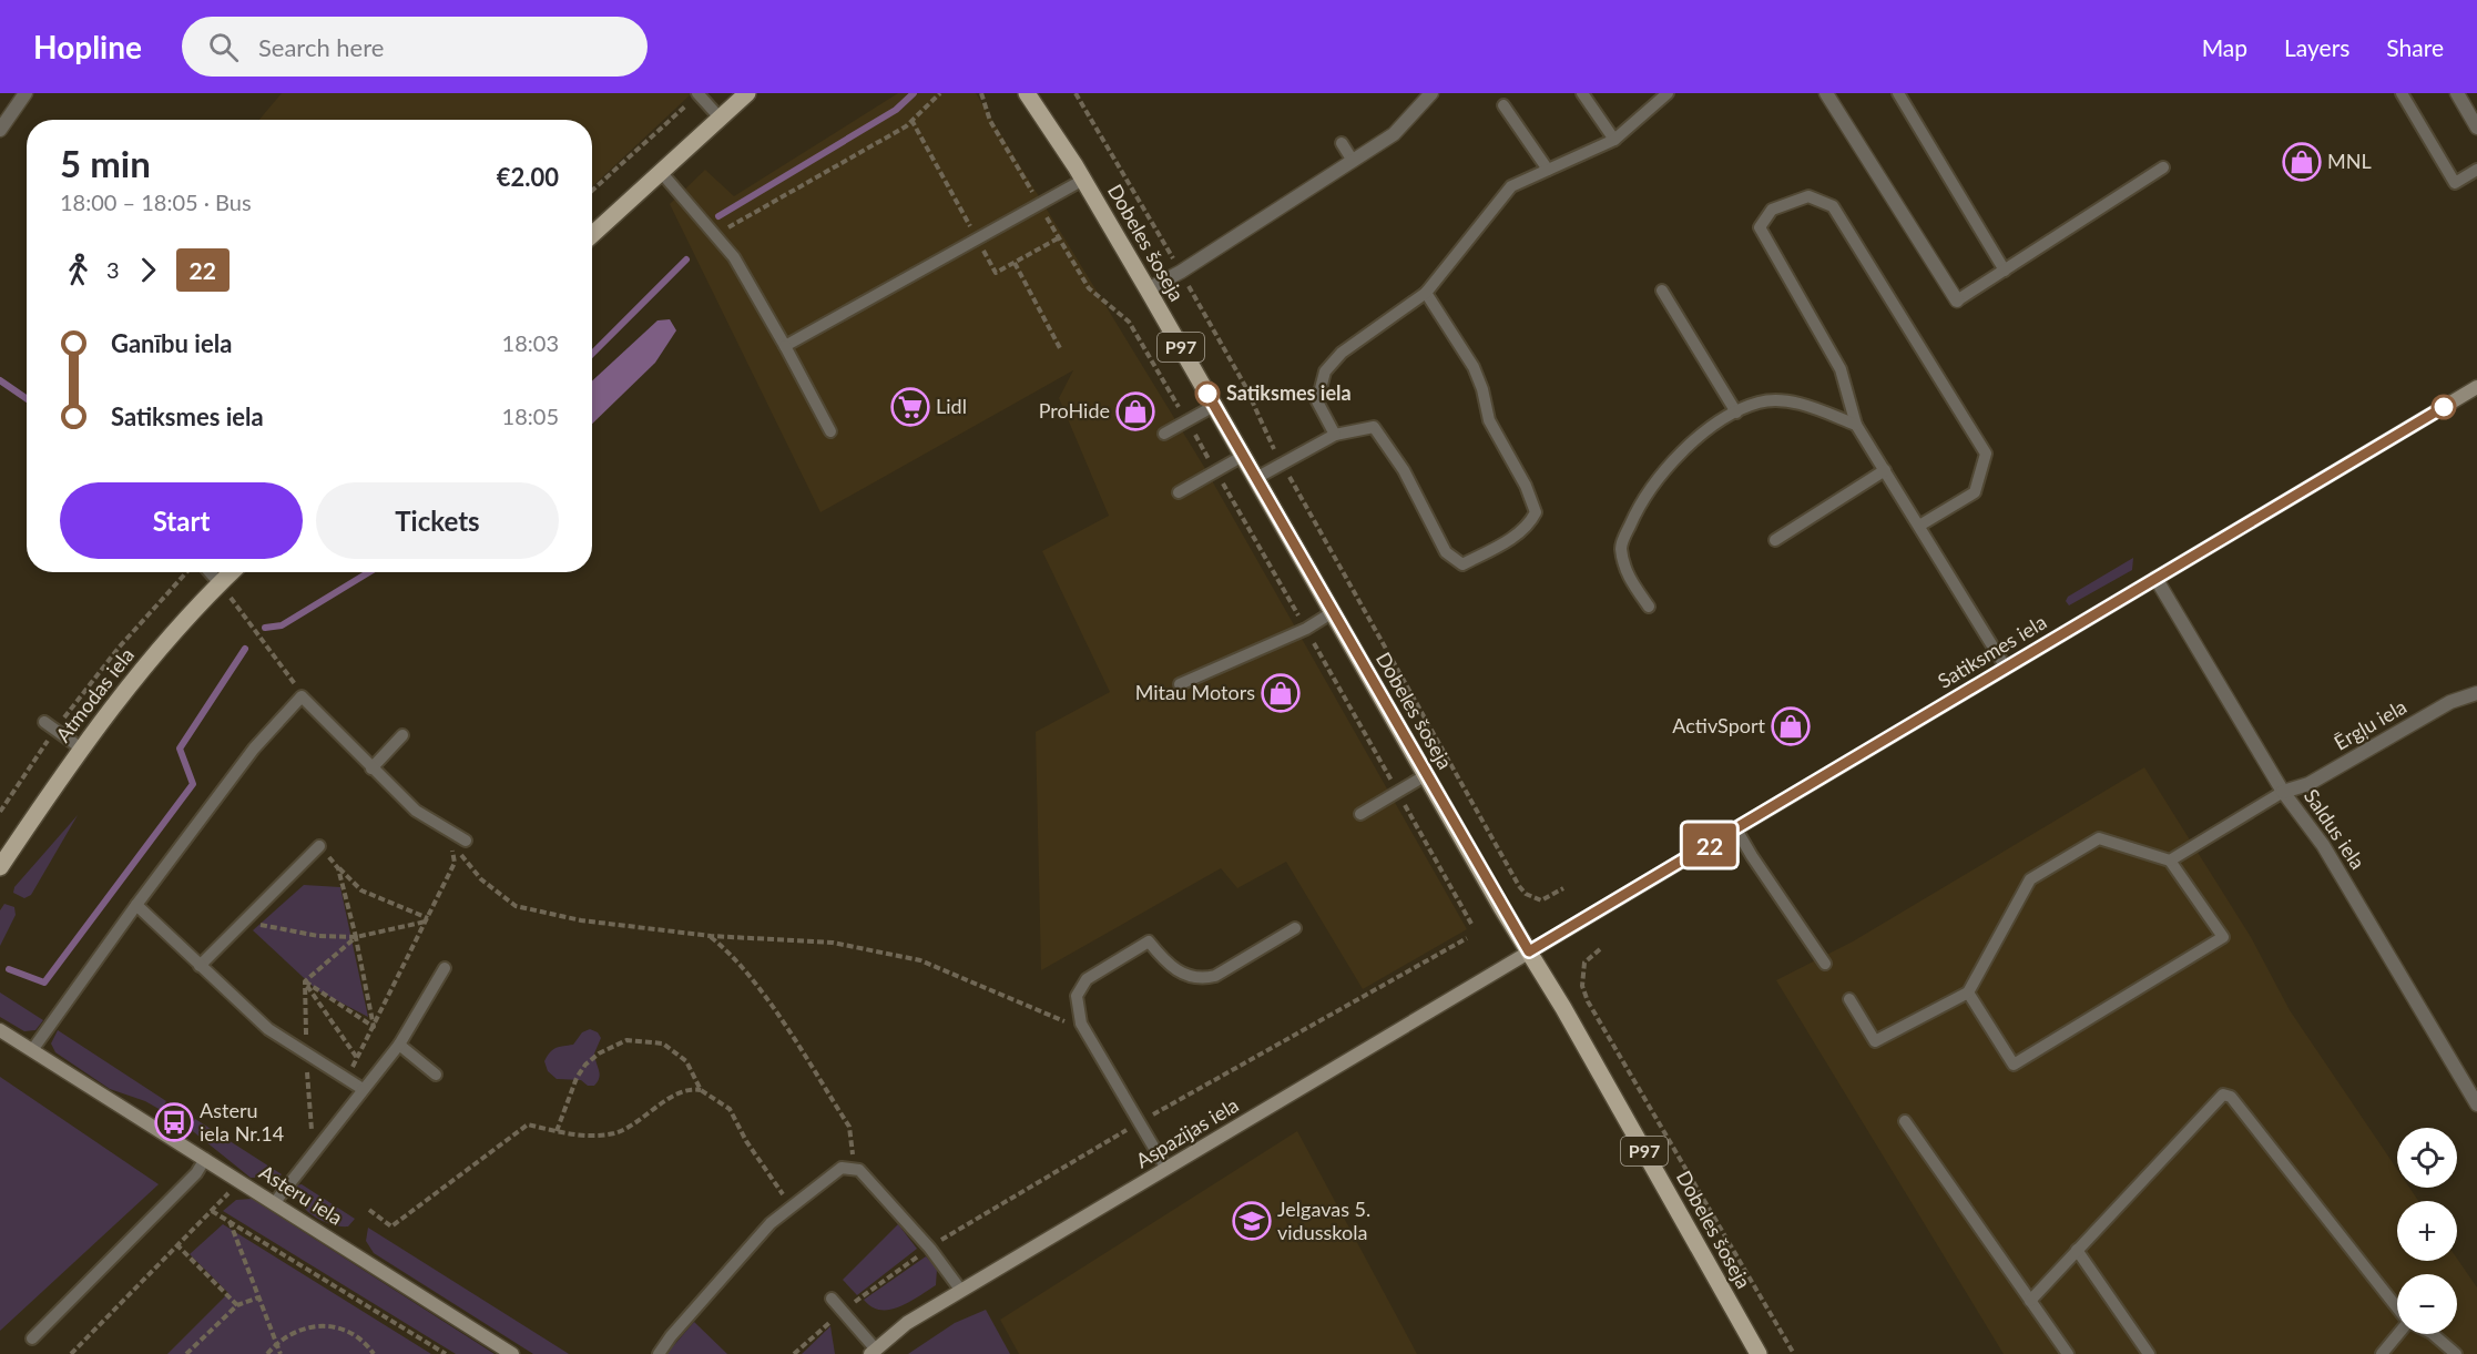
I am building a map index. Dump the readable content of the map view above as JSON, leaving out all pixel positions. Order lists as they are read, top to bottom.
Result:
{
  "streets": {
    "main road": ["Dobeles šoseja", "P97", "Atmodas iela"],
    "street": [
      "Satiksmes iela",
      "Ērgļu iela",
      "Saldus iela",
      "Aspazijas iela",
      "Asteru iela"
    ]
  },
  "crossings": [
    ["Dobeles šoseja", "Satiksmes iela"],
    ["Dobeles šoseja", "Aspazijas iela"],
    ["Satiksmes iela", "Saldus iela"],
    ["Satiksmes iela", "Aspazijas iela"],
    ["Ērgļu iela", "Saldus iela"]
  ],
  "places": {
    "shop": [
      "MNL",
      "ProHide",
      "Mitau Motors",
      "ActivSport"
    ],
    "other": ["Satiksmes iela"],
    "supermarket": ["Lidl"],
    "bus stop": ["Asteru iela Nr.14"],
    "school or university": ["Jelgavas 5. vidusskola"]
  },
  "lines": ["bus line 22"],
  "page": {
    "header": "Hopline",
    "search": "Search here",
    "nav": ["Map", "Layers", "Share"],
    "on_map": "22",
    "heading": ["5 min", "18:00 – 18:05 · Bus", "€2.00"],
    "legs": ["3", "22"],
    "list": [
      {
        "name": "Ganību iela",
        "value": "18:03"
      },
      {
        "name": "Satiksmes iela",
        "value": "18:05"
      }
    ],
    "buttons": ["Start", "Tickets"],
    "map_buttons": ["+", "−"]
  }
}
